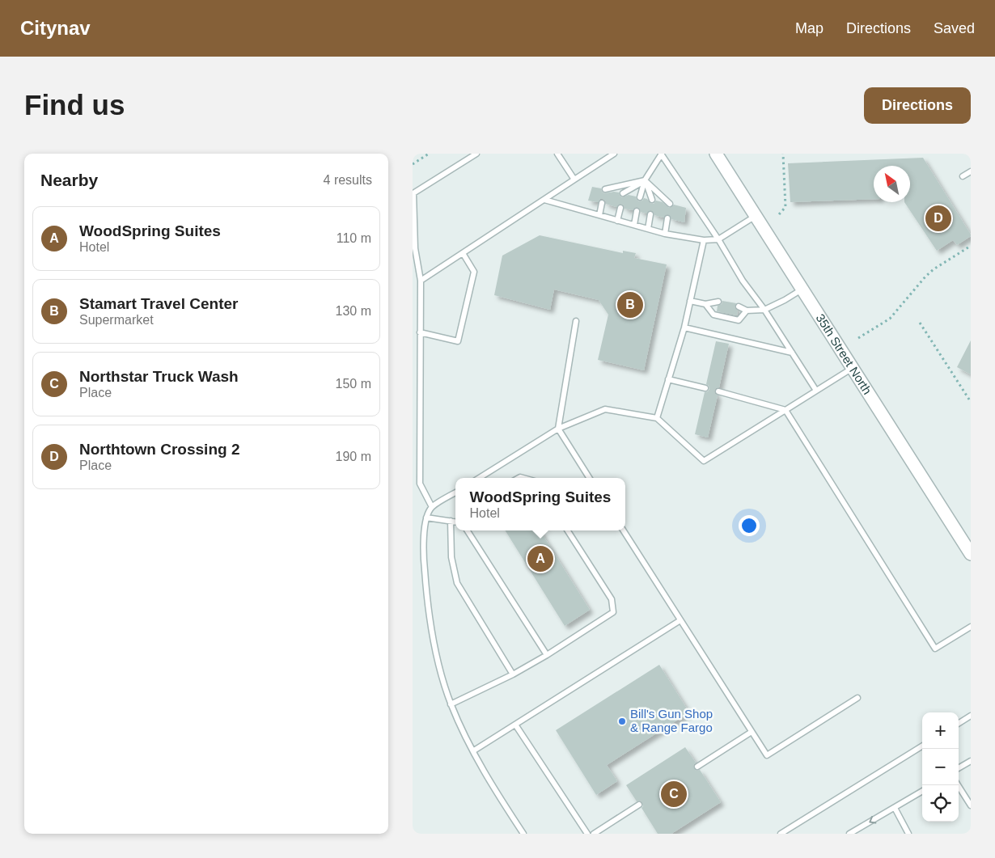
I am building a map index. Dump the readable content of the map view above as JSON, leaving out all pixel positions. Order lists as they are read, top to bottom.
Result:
{
  "streets": {
    "street": ["35th Street North"]
  },
  "places": ["Bill's Gun Shop & Range Fargo"],
  "north": "top left",
  "page": {
    "header": "Citynav",
    "nav": ["Map", "Directions", "Saved"],
    "buttons": "Directions",
    "title": "Find us",
    "heading": ["Nearby", "4 results"],
    "pins": [
      "D",
      "B",
      "A",
      "C"
    ],
    "list": [
      {
        "mark": "A",
        "name": "WoodSpring Suites",
        "note": "Hotel",
        "value": "110 m"
      },
      {
        "mark": "B",
        "name": "Stamart Travel Center",
        "note": "Supermarket",
        "value": "130 m"
      },
      {
        "mark": "C",
        "name": "Northstar Truck Wash",
        "note": "Place",
        "value": "150 m"
      },
      {
        "mark": "D",
        "name": "Northtown Crossing 2",
        "note": "Place",
        "value": "190 m"
      }
    ],
    "popup": ["WoodSpring Suites", "Hotel"],
    "map_buttons": ["+", "−"]
  }
}
